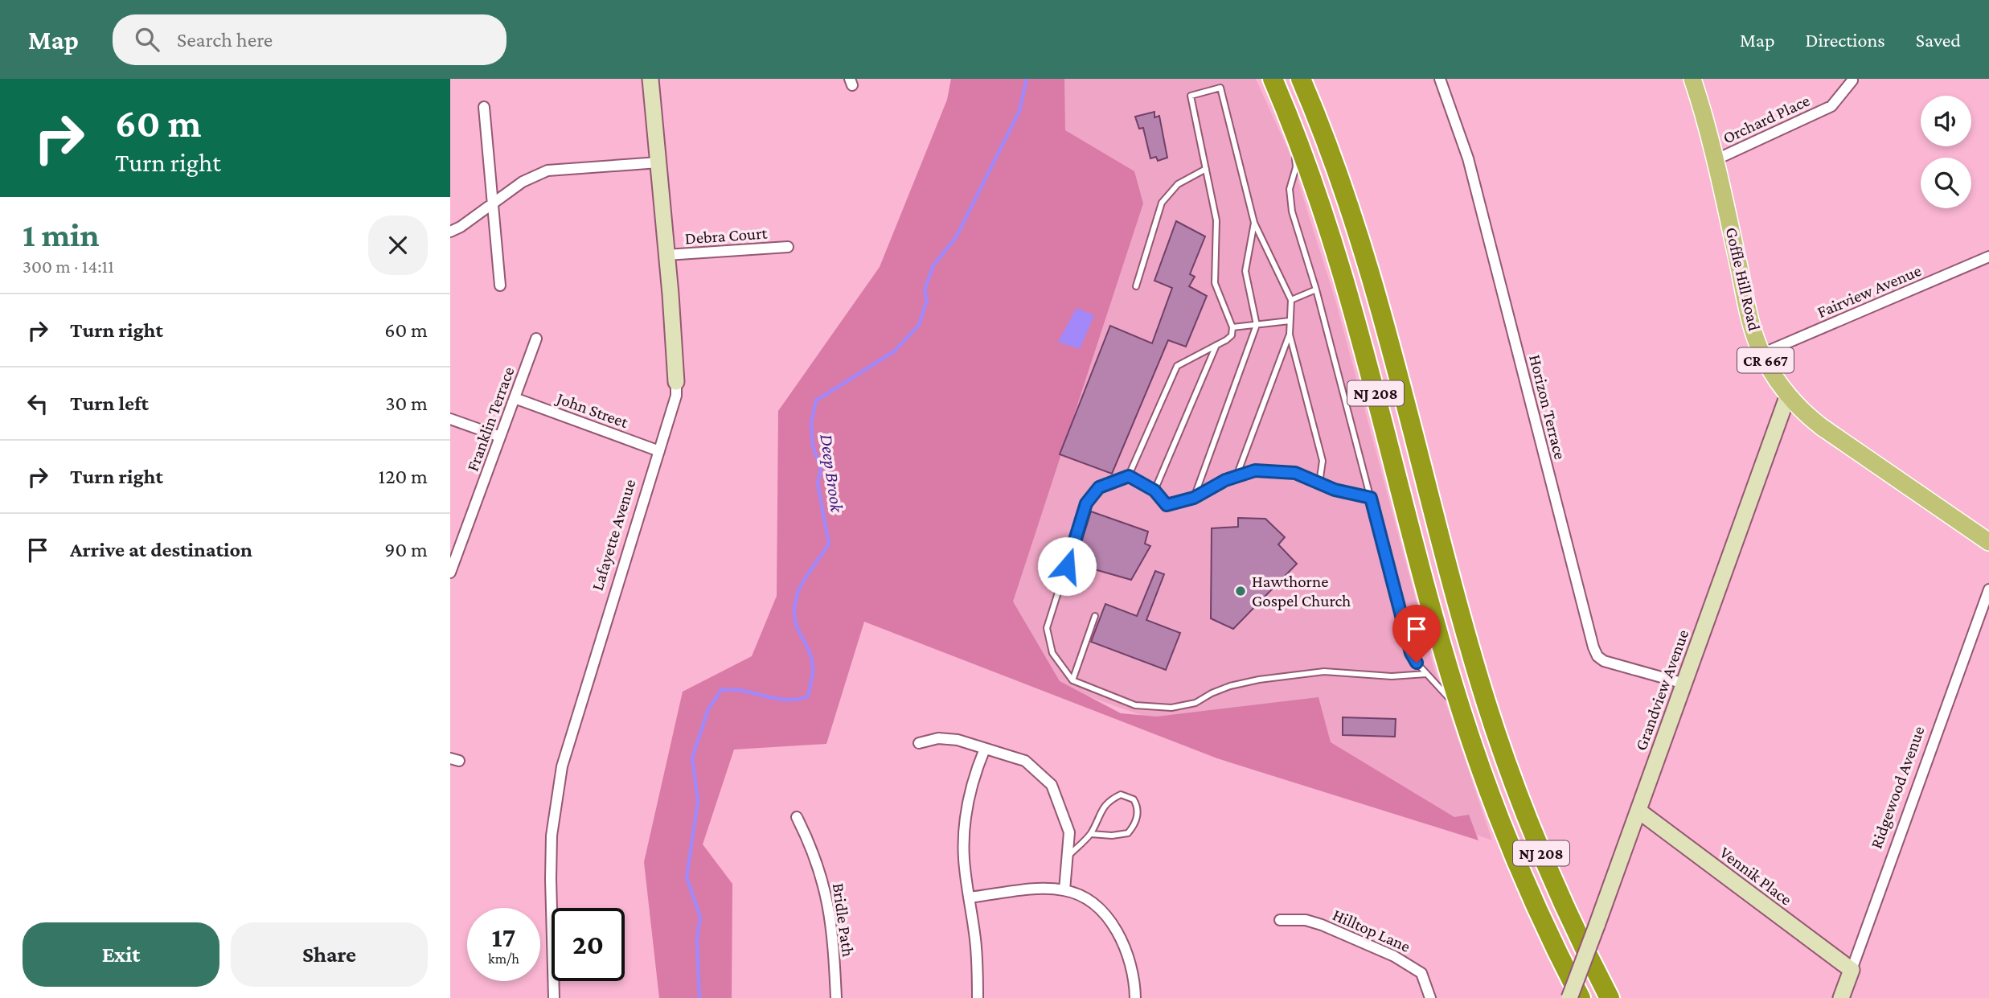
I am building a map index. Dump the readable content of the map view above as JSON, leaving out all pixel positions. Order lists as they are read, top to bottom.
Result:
{
  "streets": {
    "highway": ["NJ 208"],
    "main road": ["Goffle Hill Road", "CR 667"],
    "street": [
      "Orchard Place",
      "Debra Court",
      "Fairview Avenue",
      "Horizon Terrace",
      "John Street",
      "Franklin Terrace",
      "Lafayette Avenue",
      "Grandview Avenue",
      "Ridgewood Avenue",
      "Vennik Place",
      "Bridle Path",
      "Hilltop Lane"
    ]
  },
  "crossings": [
    ["Orchard Place", "Goffle Hill Road"],
    ["Debra Court", "Lafayette Avenue"],
    ["Goffle Hill Road", "Fairview Avenue"],
    ["Goffle Hill Road", "Grandview Avenue"],
    ["Horizon Terrace", "Grandview Avenue"],
    ["John Street", "Franklin Terrace"],
    ["John Street", "Lafayette Avenue"],
    ["Grandview Avenue", "Vennik Place"],
    ["Ridgewood Avenue", "Vennik Place"]
  ],
  "water": ["Deep Brook"],
  "places": ["Hawthorne Gospel Church"],
  "page": {
    "header": "Map",
    "search": "Search here",
    "nav": ["Map", "Directions", "Saved"],
    "turn": ["60 m", "Turn right"],
    "heading": ["1 min", "300 m · 14:11"],
    "list": [
      {
        "name": "Turn right",
        "value": "60 m"
      },
      {
        "name": "Turn left",
        "value": "30 m"
      },
      {
        "name": "Turn right",
        "value": "120 m"
      },
      {
        "name": "Arrive at destination",
        "value": "90 m"
      }
    ],
    "speed": "17 km/h",
    "limit": "20",
    "buttons": ["Exit", "Share"]
  }
}
